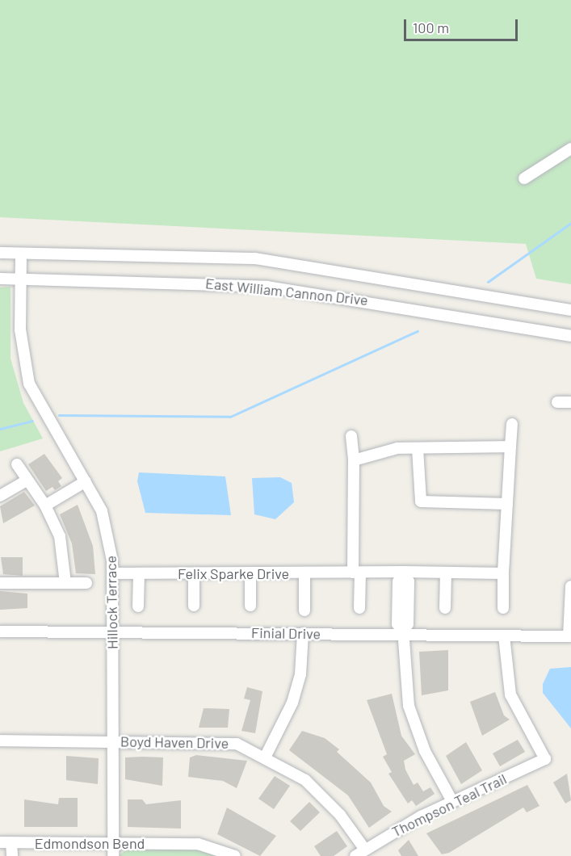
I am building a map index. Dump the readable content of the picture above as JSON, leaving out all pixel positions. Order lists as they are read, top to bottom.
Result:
{
  "streets": {
    "street": [
      "East William Cannon Drive",
      "Felix Sparke Drive",
      "Hillock Terrace",
      "Finial Drive",
      "Boyd Haven Drive",
      "Thompson Teal Trail",
      "Edmondson Bend"
    ]
  },
  "crossings": [
    ["East William Cannon Drive", "Hillock Terrace"],
    ["Felix Sparke Drive", "Hillock Terrace"],
    ["Hillock Terrace", "Finial Drive"],
    ["Hillock Terrace", "Boyd Haven Drive"],
    ["Hillock Terrace", "Edmondson Bend"],
    ["Finial Drive", "Thompson Teal Trail"],
    ["Boyd Haven Drive", "Thompson Teal Trail"]
  ],
  "scale_bar": "100 m"
}
